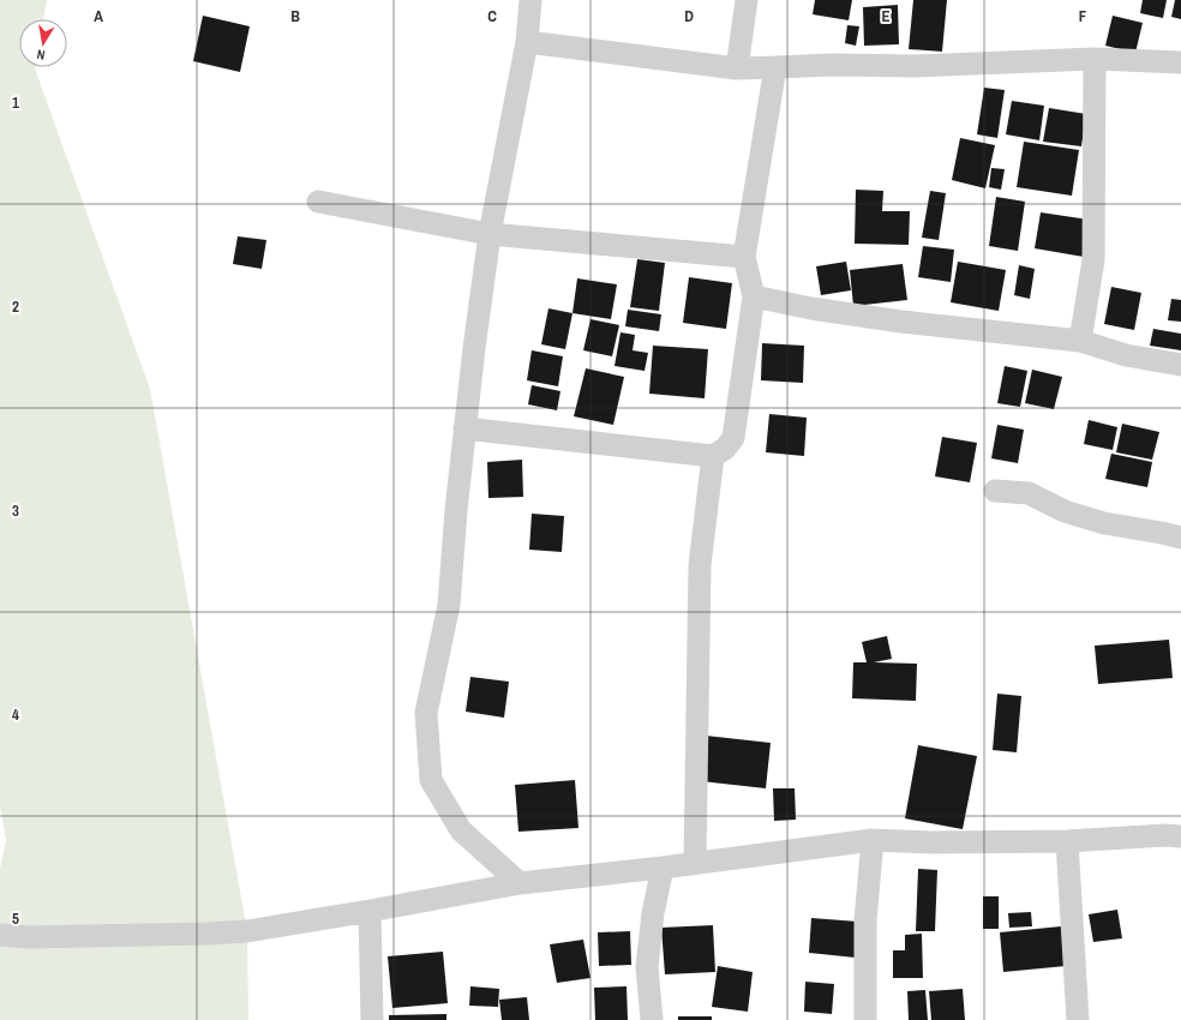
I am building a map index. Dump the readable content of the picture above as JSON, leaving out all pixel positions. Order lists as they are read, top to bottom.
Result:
{
  "north": "bottom",
  "grid": {
    "columns": [
      "A",
      "B",
      "C",
      "D",
      "E",
      "F"
    ],
    "rows": [
      "1",
      "2",
      "3",
      "4",
      "5"
    ]
  }
}
